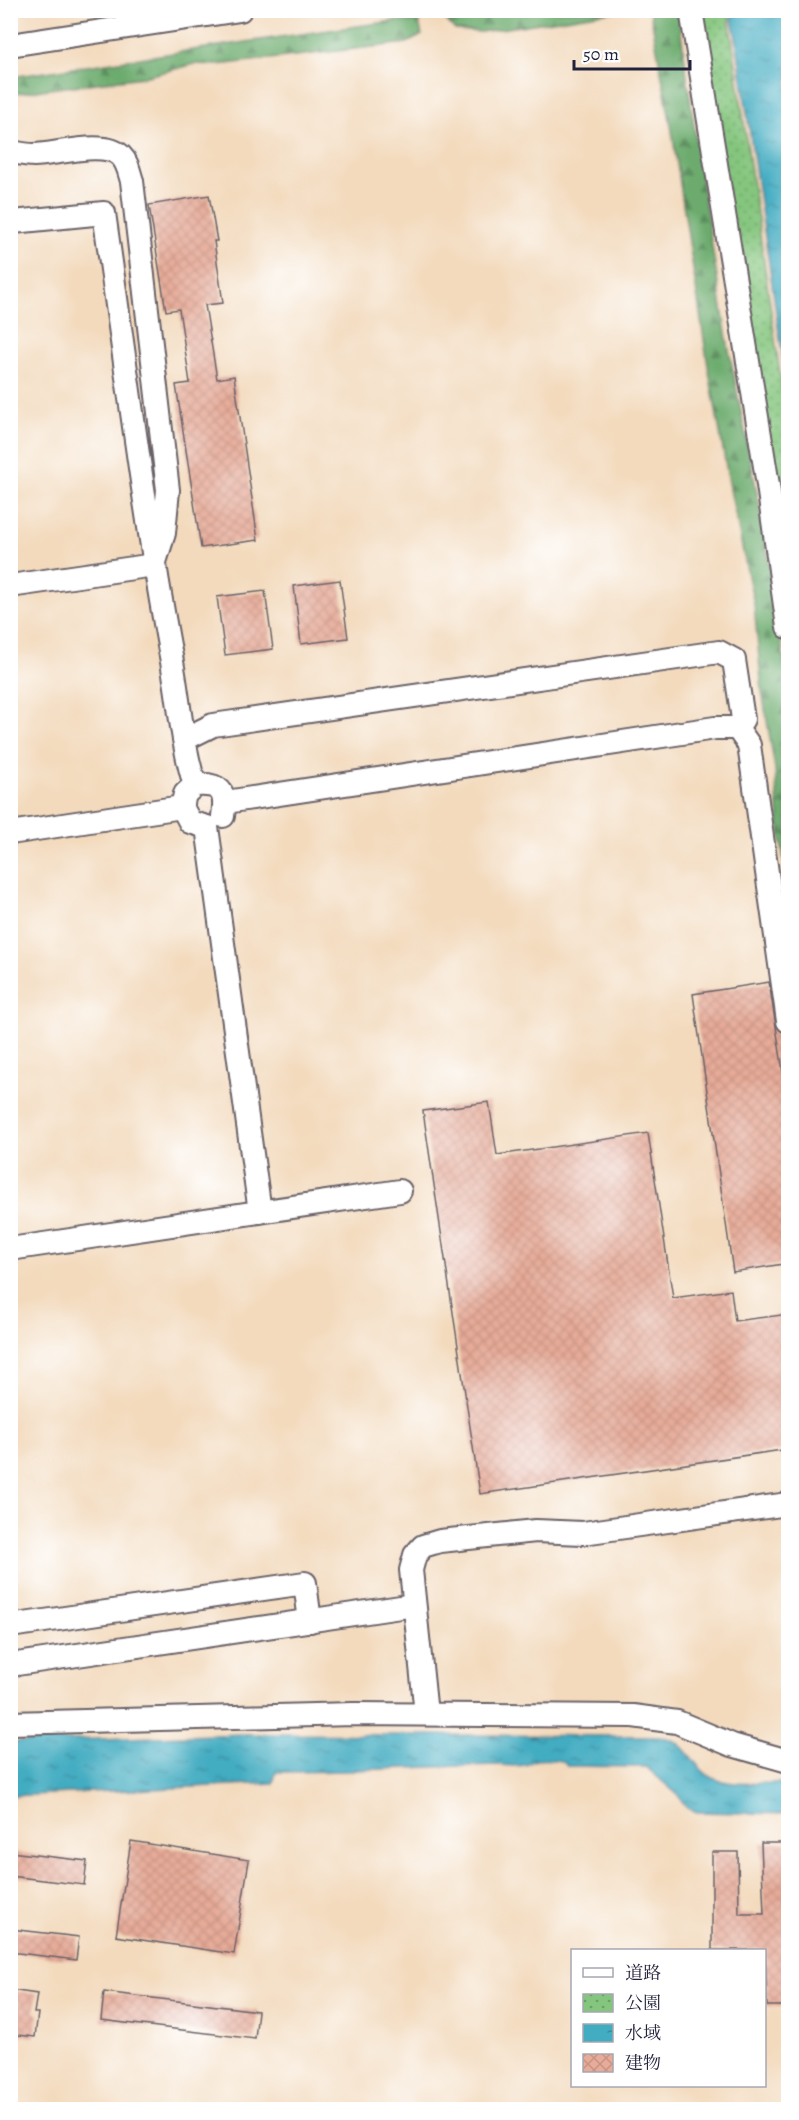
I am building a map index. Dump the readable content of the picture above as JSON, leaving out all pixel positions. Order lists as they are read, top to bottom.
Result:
{
  "legend": [
    "道路",
    "公園",
    "水域",
    "建物"
  ],
  "scale_bar": "50 m"
}
